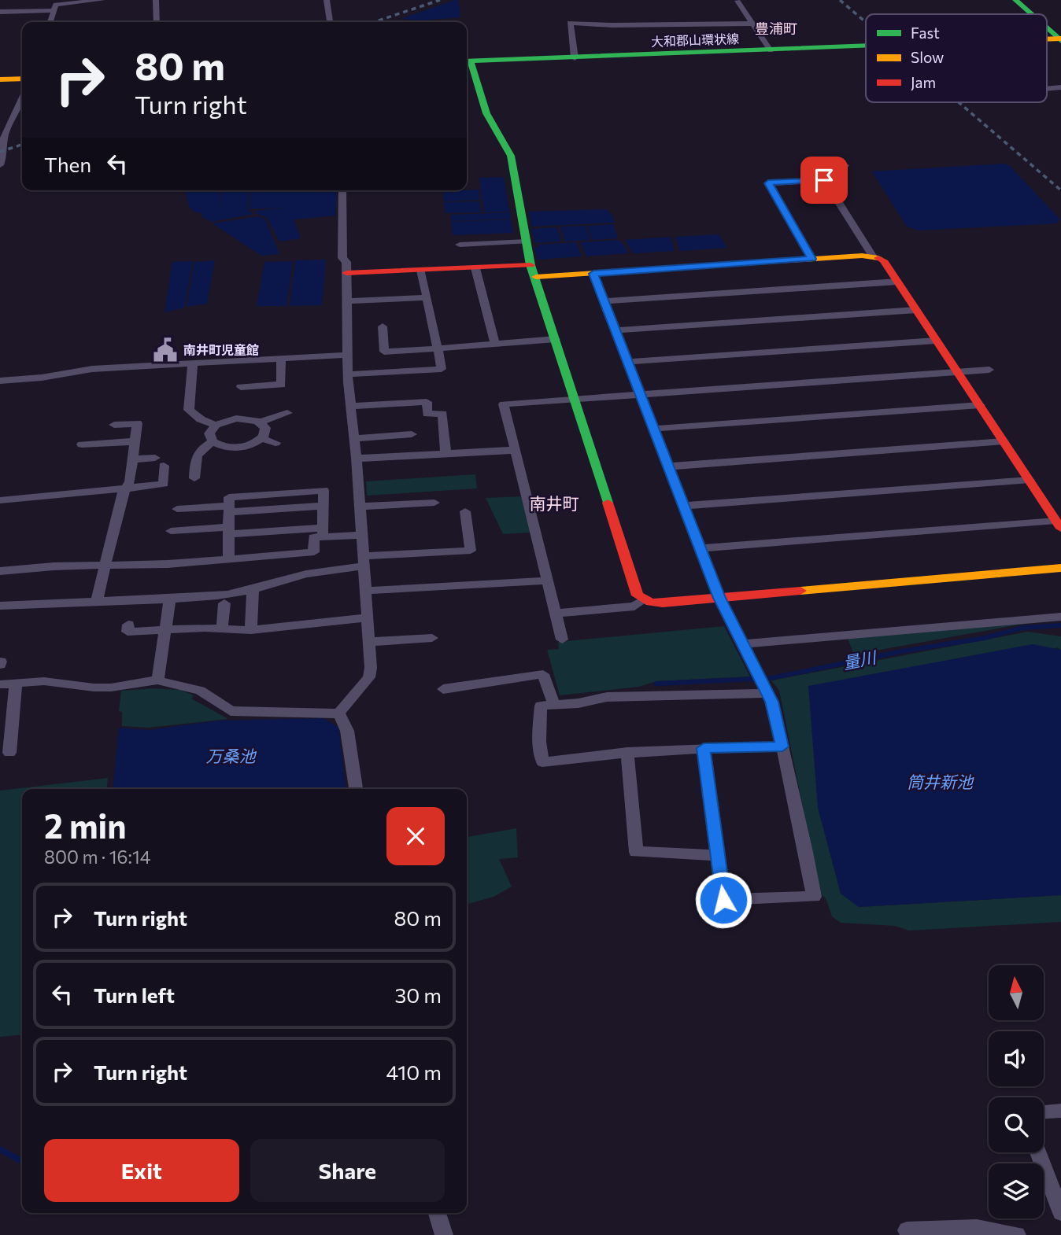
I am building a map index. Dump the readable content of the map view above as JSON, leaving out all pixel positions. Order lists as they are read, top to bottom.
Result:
{
  "streets": {
    "street": ["大和郡山環状線"]
  },
  "districts": ["豊浦町", "南井町"],
  "water": ["量川", "万桑池", "筒井新池"],
  "places": {
    "public building": ["南井町児童館"]
  },
  "legend": ["Fast", "Slow", "Jam"],
  "north": "top",
  "page": {
    "turn": ["80 m", "Turn right"],
    "then": "Then",
    "heading": ["2 min", "800 m · 16:14"],
    "list": [
      {
        "name": "Turn right",
        "value": "80 m"
      },
      {
        "name": "Turn left",
        "value": "30 m"
      },
      {
        "name": "Turn right",
        "value": "410 m"
      }
    ],
    "buttons": ["Exit", "Share"]
  }
}
